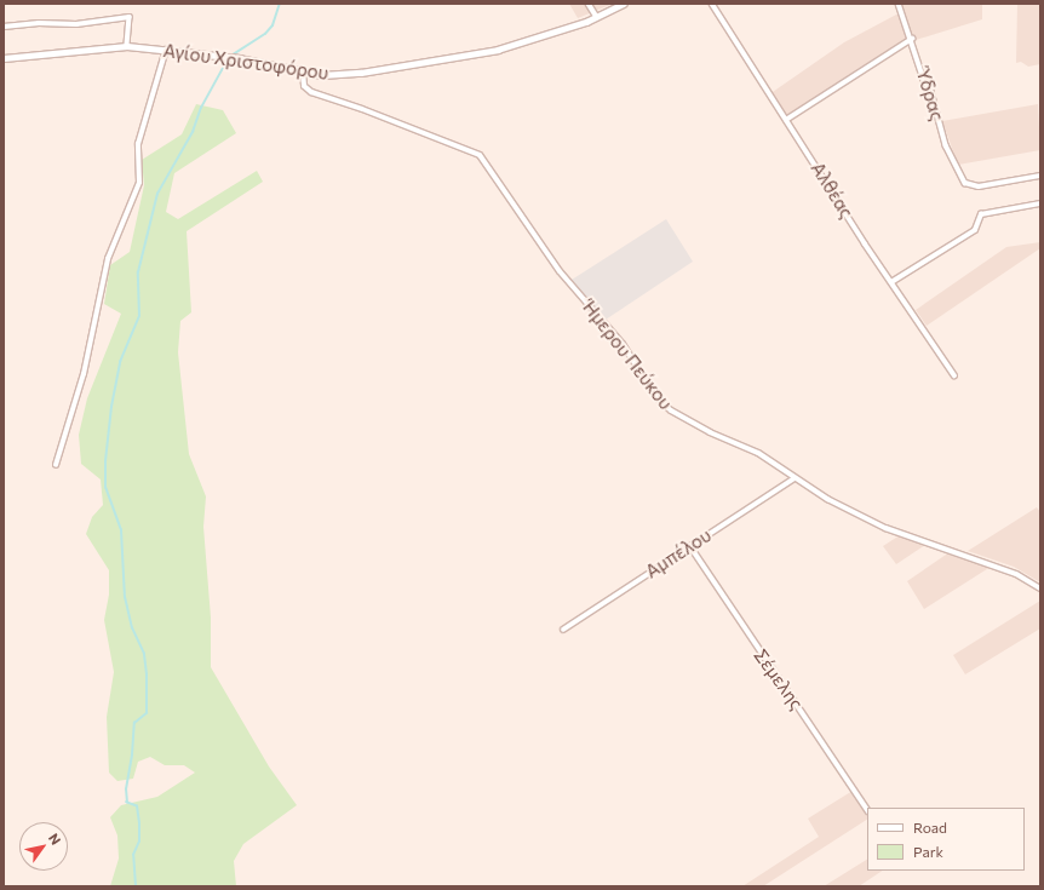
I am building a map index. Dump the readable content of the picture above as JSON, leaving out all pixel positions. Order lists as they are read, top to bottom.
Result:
{
  "streets": {
    "main road": ["Αγίου Χριστοφόρου"],
    "street": [
      "Ύδρας",
      "Αλθέας",
      "Ήμερου Πεύκου",
      "Αμπέλου",
      "Σέμελης"
    ]
  },
  "crossings": [
    ["Αγίου Χριστοφόρου", "Ήμερου Πεύκου"],
    ["Ήμερου Πεύκου", "Αμπέλου"],
    ["Αμπέλου", "Σέμελης"]
  ],
  "legend": ["Road", "Park"],
  "north": "top right"
}
